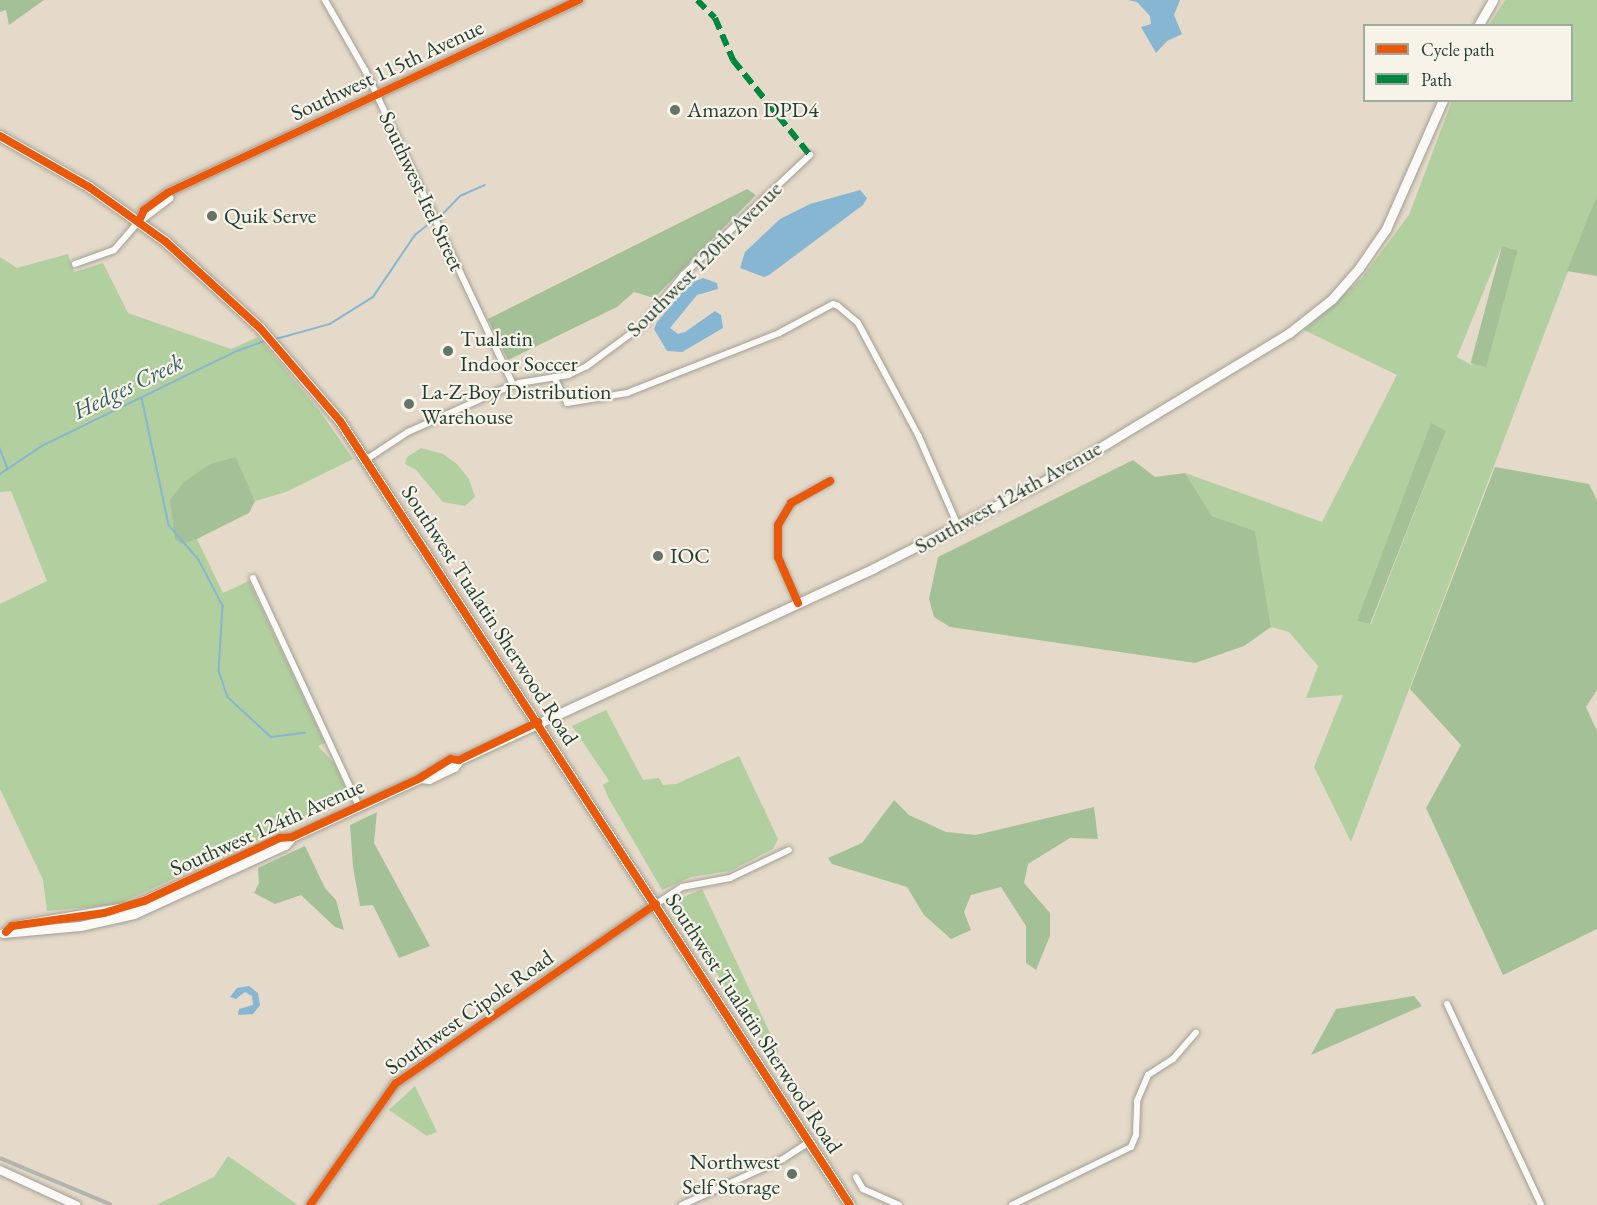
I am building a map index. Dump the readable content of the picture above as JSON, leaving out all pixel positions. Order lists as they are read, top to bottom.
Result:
{
  "streets": {
    "highway": ["Southwest Tualatin Sherwood Road"],
    "main road": ["Southwest 124th Avenue"],
    "street": [
      "Southwest 115th Avenue",
      "Southwest Itel Street",
      "Southwest 120th Avenue",
      "Southwest Cipole Road"
    ]
  },
  "crossings": [
    ["Southwest 115th Avenue", "Southwest Itel Street"],
    ["Southwest 115th Avenue", "Southwest Tualatin Sherwood Road"],
    ["Southwest Itel Street", "Southwest 120th Avenue"],
    ["Southwest 120th Avenue", "Southwest Tualatin Sherwood Road"],
    ["Southwest 124th Avenue", "Southwest Tualatin Sherwood Road"],
    ["Southwest Tualatin Sherwood Road", "Southwest Cipole Road"]
  ],
  "water": ["Hedges Creek"],
  "places": [
    "Amazon DPD4",
    "Quik Serve",
    "Tualatin Indoor Soccer",
    "La-Z-Boy Distribution Warehouse",
    "IOC",
    "Northwest Self Storage"
  ],
  "legend": ["Cycle path", "Path"]
}
